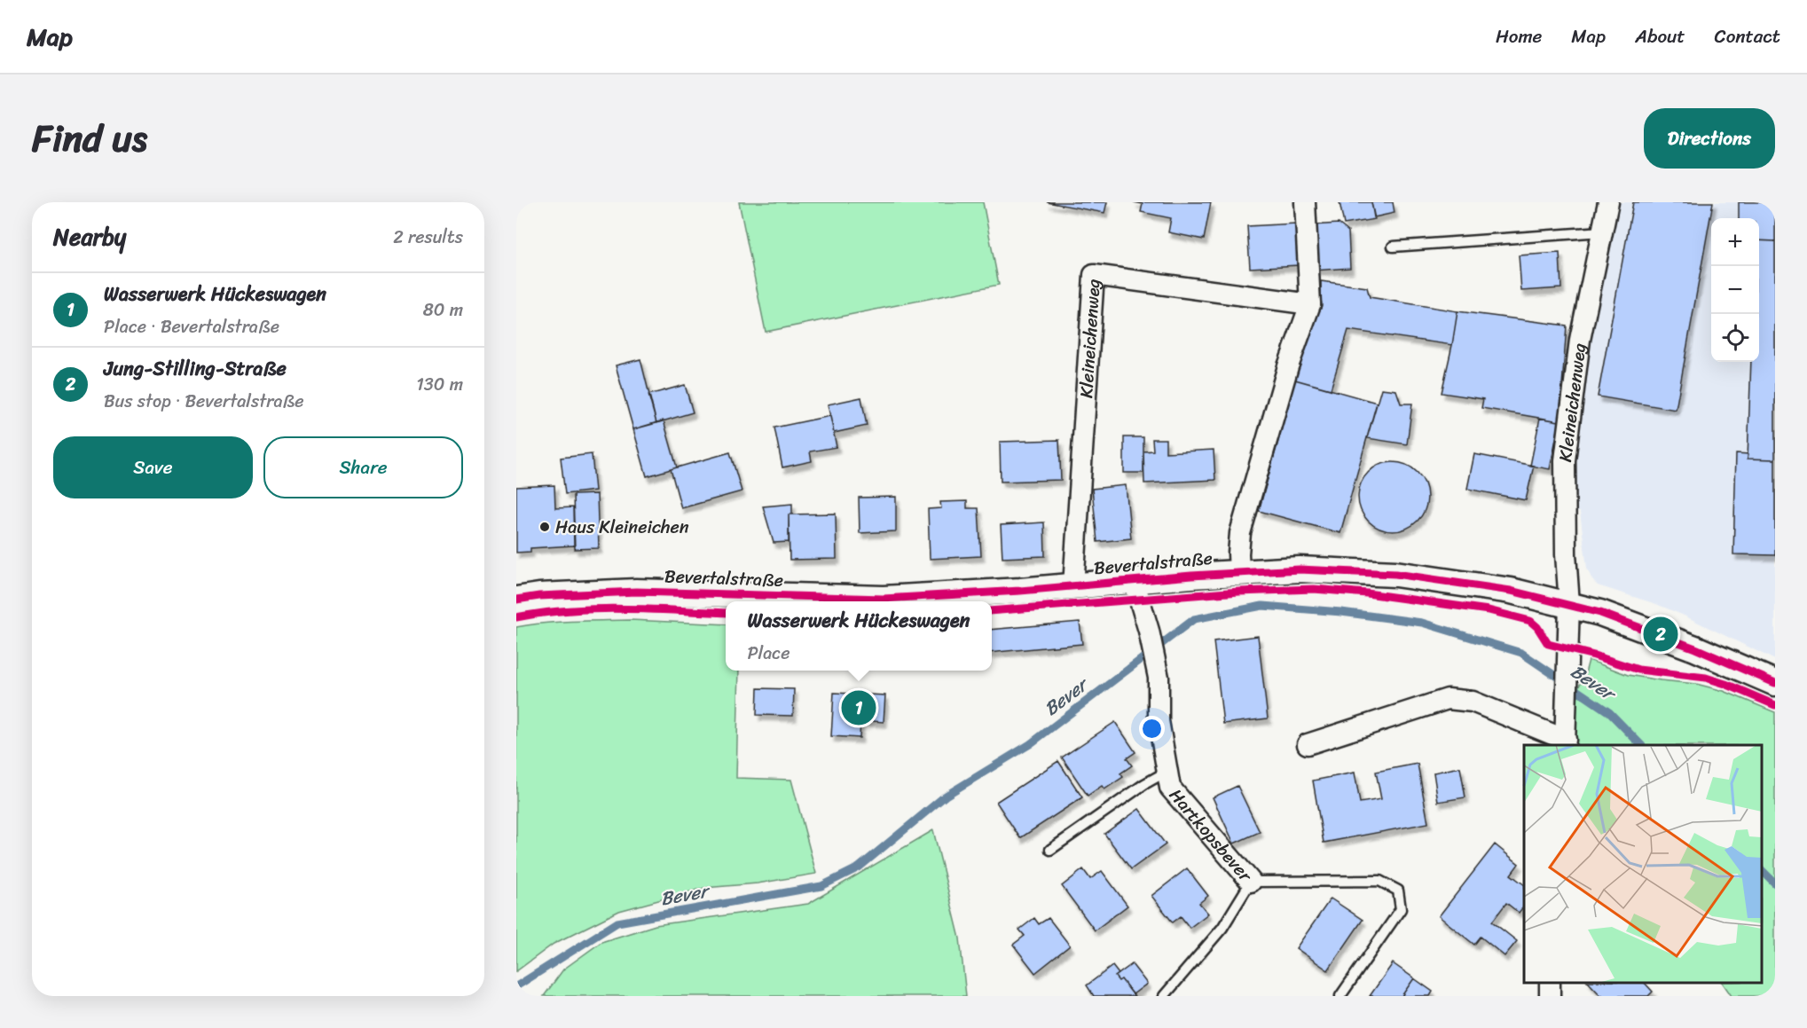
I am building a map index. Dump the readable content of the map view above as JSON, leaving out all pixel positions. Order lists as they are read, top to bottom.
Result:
{
  "streets": {
    "street": ["Kleineichenweg", "Bevertalstraße", "Hartkopsbever"]
  },
  "crossings": [
    ["Kleineichenweg", "Bevertalstraße"],
    ["Bevertalstraße", "Hartkopsbever"]
  ],
  "water": ["Bever"],
  "places": ["Haus Kleineichen"],
  "page": {
    "header": "Map",
    "nav": [
      "Home",
      "Map",
      "About",
      "Contact"
    ],
    "title": "Find us",
    "buttons": [
      "Directions",
      ["Save", "Share"]
    ],
    "heading": ["Nearby", "2 results"],
    "map_buttons": ["+", "−"],
    "list": [
      {
        "mark": "1",
        "name": "Wasserwerk Hückeswagen",
        "note": "Place · Bevertalstraße",
        "value": "80 m"
      },
      {
        "mark": "2",
        "name": "Jung-Stilling-Straße",
        "note": "Bus stop · Bevertalstraße",
        "value": "130 m"
      }
    ],
    "popup": ["Wasserwerk Hückeswagen", "Place"],
    "pins": ["2", "1"]
  }
}
